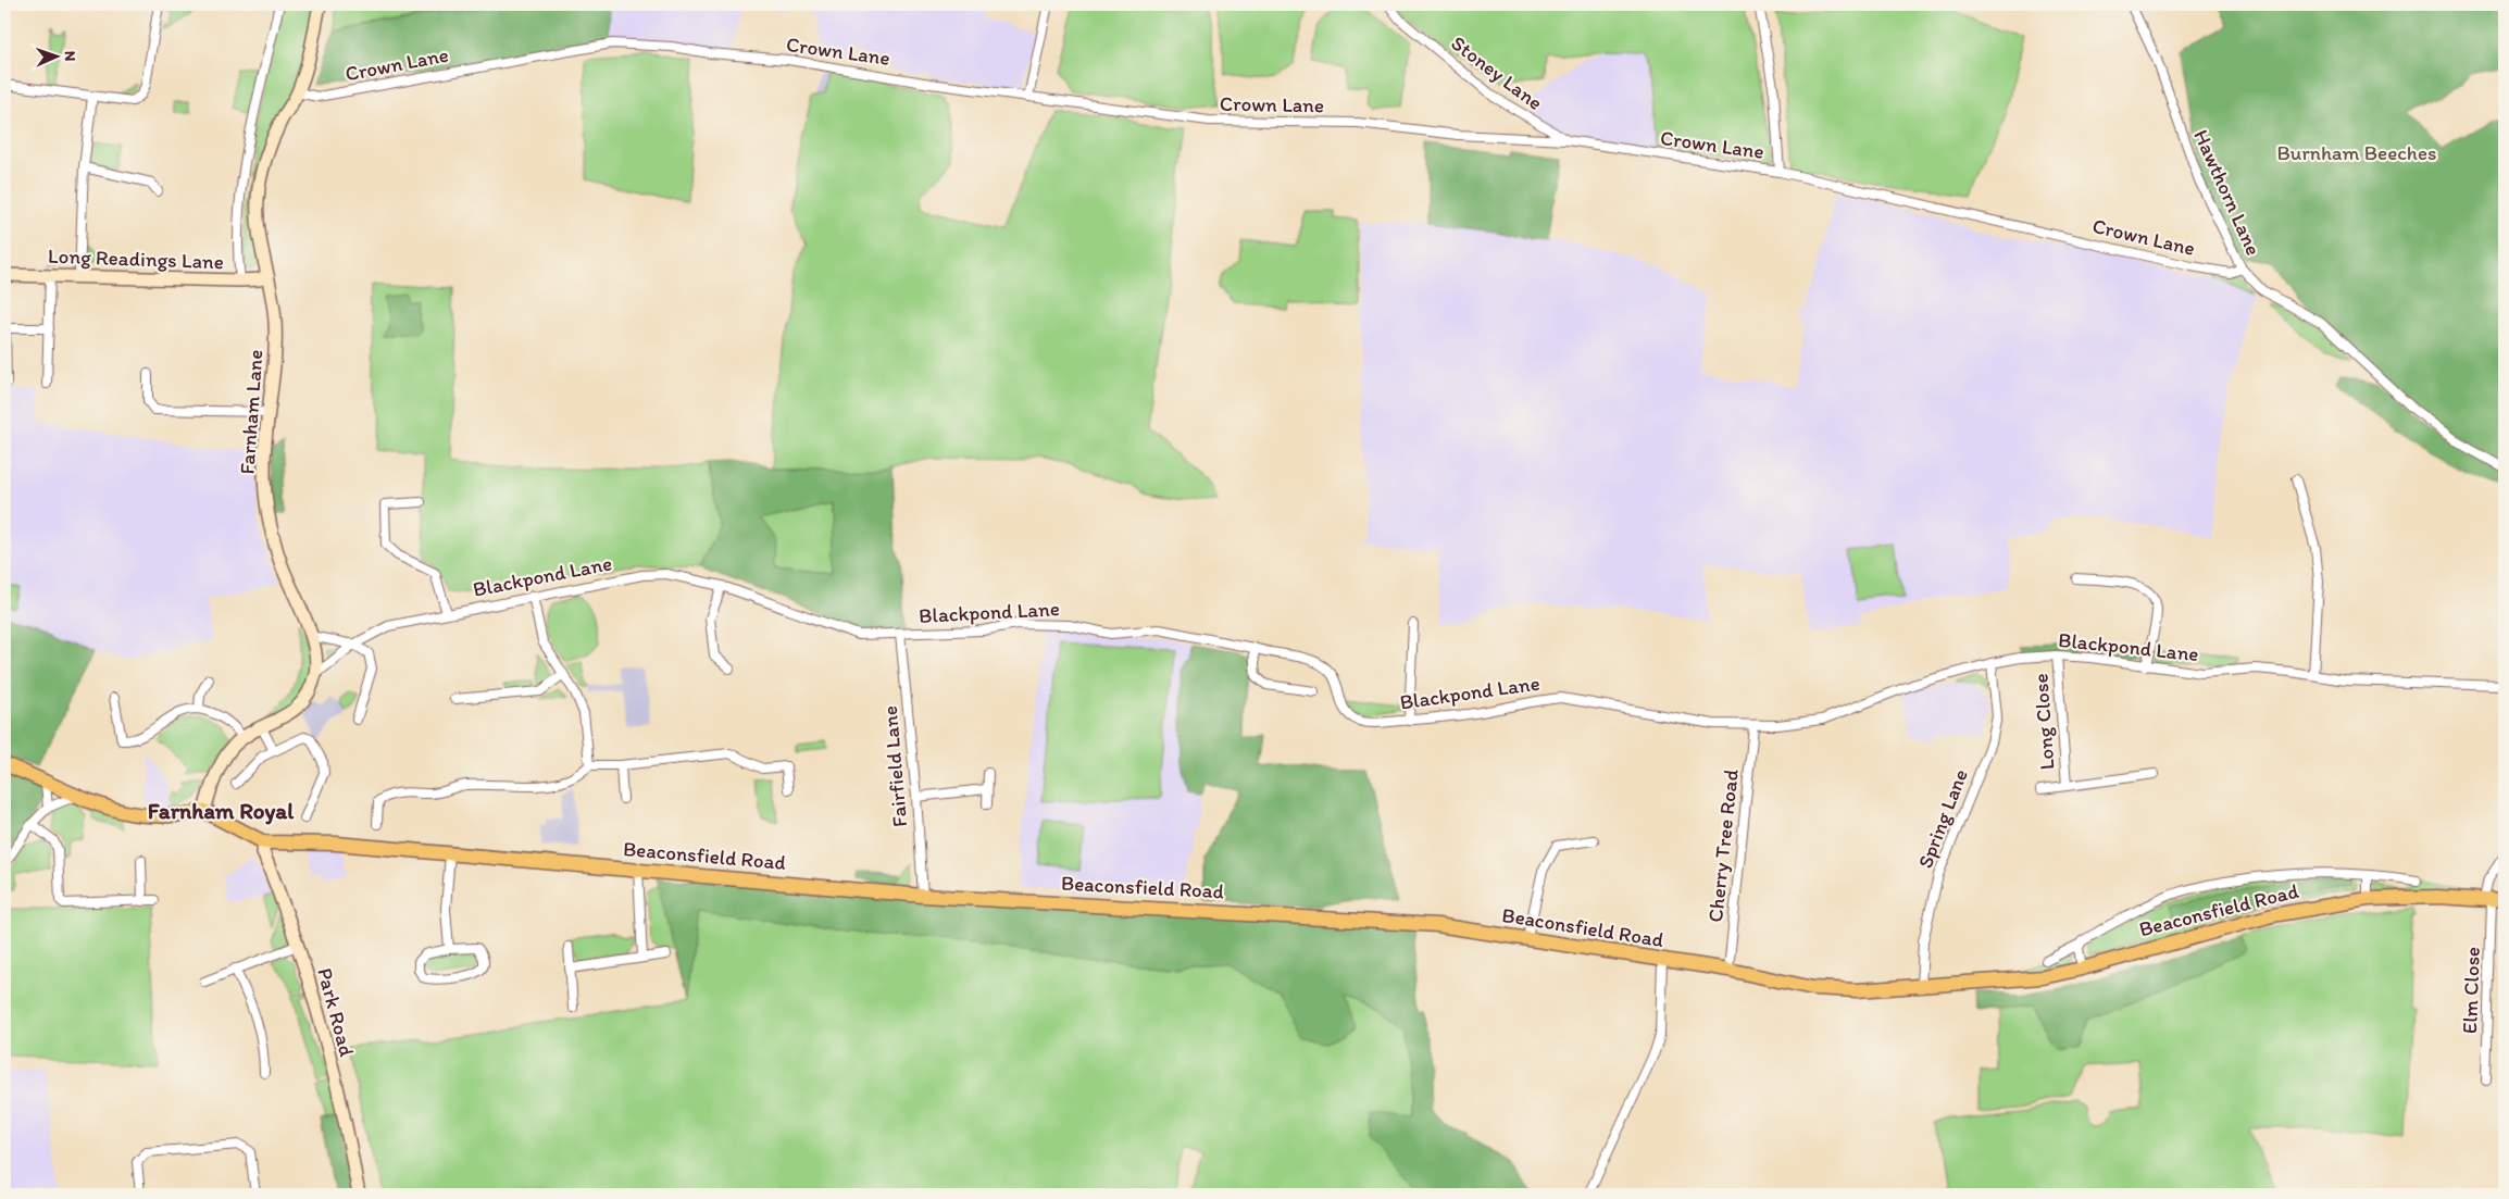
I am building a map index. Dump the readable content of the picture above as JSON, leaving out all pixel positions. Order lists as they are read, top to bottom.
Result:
{
  "streets": {
    "main road": ["Beaconsfield Road"],
    "street": [
      "Crown Lane",
      "Stoney Lane",
      "Hawthorn Lane",
      "Long Readings Lane",
      "Farnham Lane",
      "Blackpond Lane",
      "Long Close",
      "Fairfield Lane",
      "Spring Lane",
      "Cherry Tree Road",
      "Elm Close",
      "Park Road"
    ]
  },
  "crossings": [
    ["Crown Lane", "Stoney Lane"],
    ["Crown Lane", "Hawthorn Lane"],
    ["Crown Lane", "Farnham Lane"],
    ["Long Readings Lane", "Farnham Lane"],
    ["Farnham Lane", "Blackpond Lane"],
    ["Blackpond Lane", "Long Close"],
    ["Blackpond Lane", "Fairfield Lane"],
    ["Blackpond Lane", "Spring Lane"],
    ["Blackpond Lane", "Cherry Tree Road"],
    ["Fairfield Lane", "Beaconsfield Road"],
    ["Spring Lane", "Beaconsfield Road"],
    ["Cherry Tree Road", "Beaconsfield Road"],
    ["Beaconsfield Road", "Elm Close"],
    ["Beaconsfield Road", "Park Road"]
  ],
  "districts": ["Farnham Royal"],
  "parks": ["Burnham Beeches"],
  "north": "right"
}
